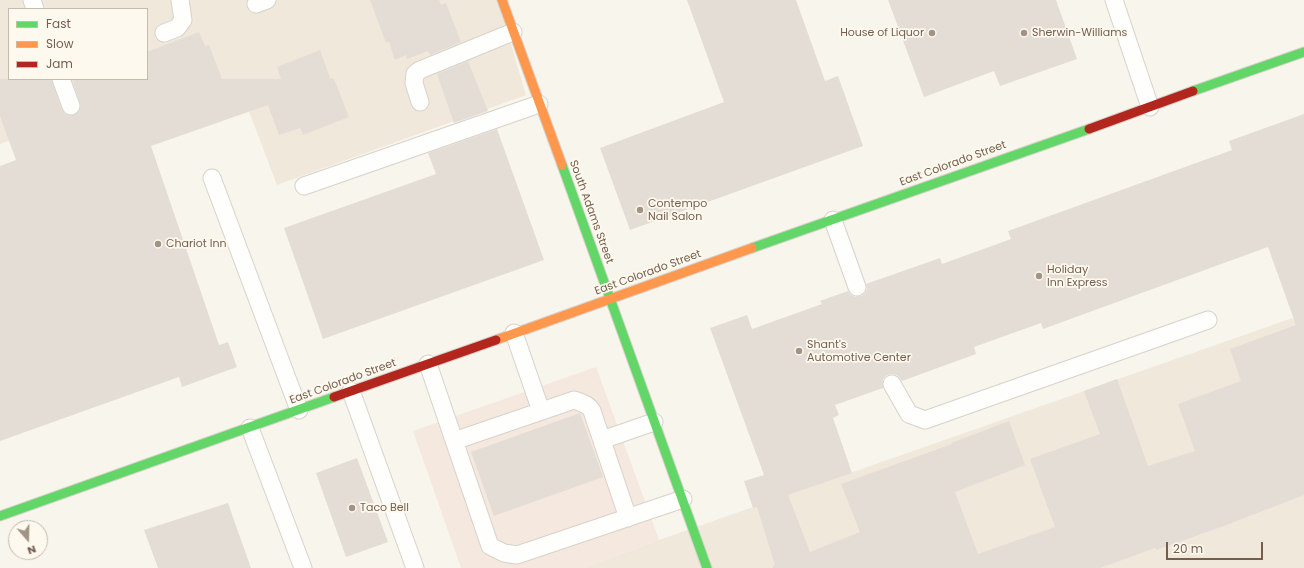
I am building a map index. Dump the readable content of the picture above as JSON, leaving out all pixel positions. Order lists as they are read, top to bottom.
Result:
{
  "streets": {
    "main road": ["East Colorado Street", "South Adams Street"]
  },
  "crossings": [
    ["East Colorado Street", "South Adams Street"]
  ],
  "places": [
    "House of Liquor",
    "Sherwin-Williams",
    "Contempo Nail Salon",
    "Chariot Inn",
    "Holiday Inn Express",
    "Shant's Automotive Center",
    "Taco Bell"
  ],
  "legend": ["Fast", "Slow", "Jam"],
  "scale_bar": "20 m",
  "north": "bottom"
}
